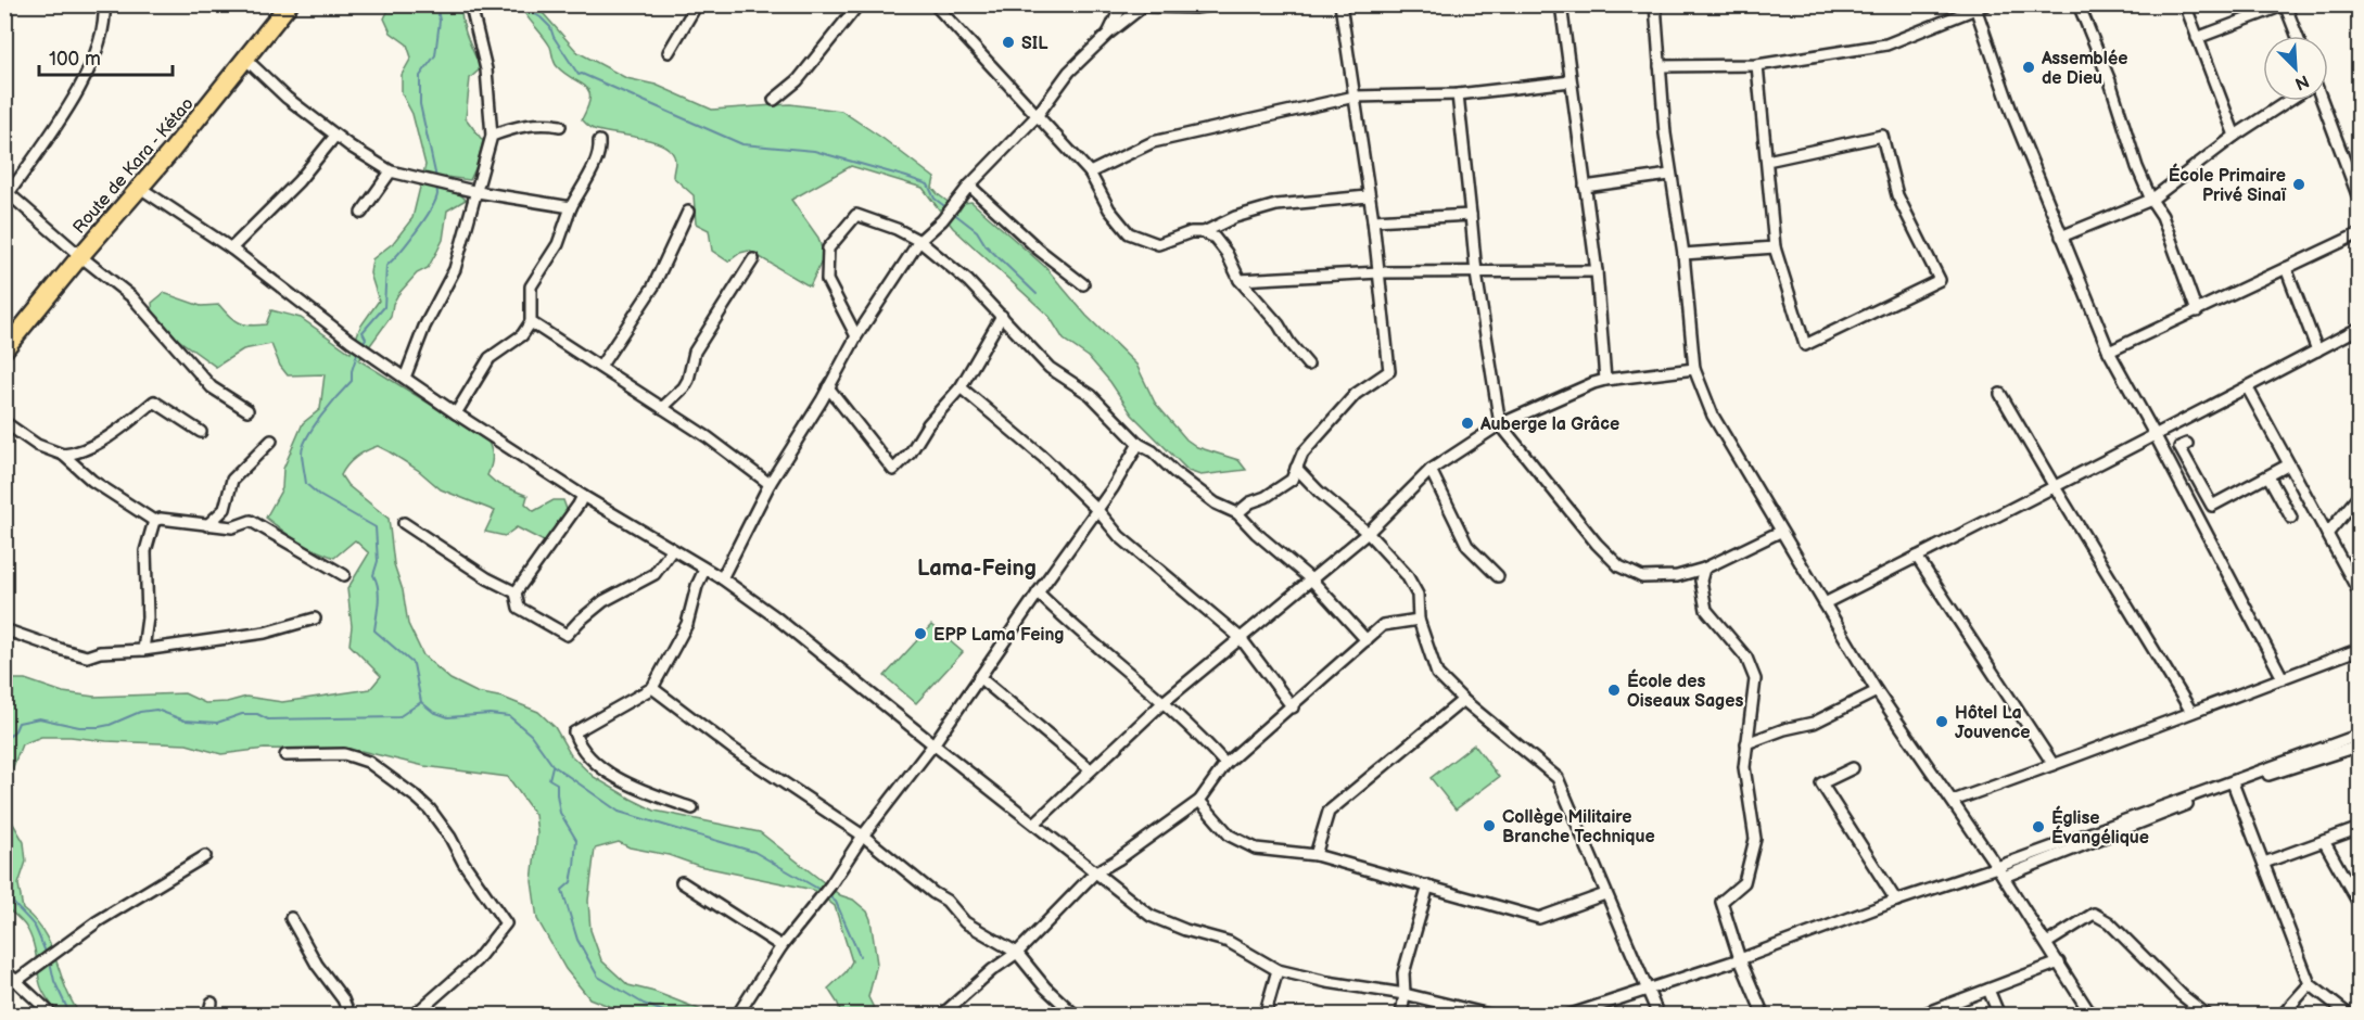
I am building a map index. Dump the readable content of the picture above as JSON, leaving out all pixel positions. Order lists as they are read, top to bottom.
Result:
{
  "streets": {
    "main road": ["Route de Kara - Kétao"]
  },
  "districts": ["Lama-Feing"],
  "places": [
    "SIL",
    "Assemblée de Dieu",
    "École Primaire Privé Sinaï",
    "Auberge la Grâce",
    "EPP Lama Feing",
    "École des Oiseaux Sages",
    "Hôtel La Jouvence",
    "Collège Militaire Branche Technique",
    "Église Évangélique"
  ],
  "scale_bar": "100 m",
  "north": "bottom right"
}
